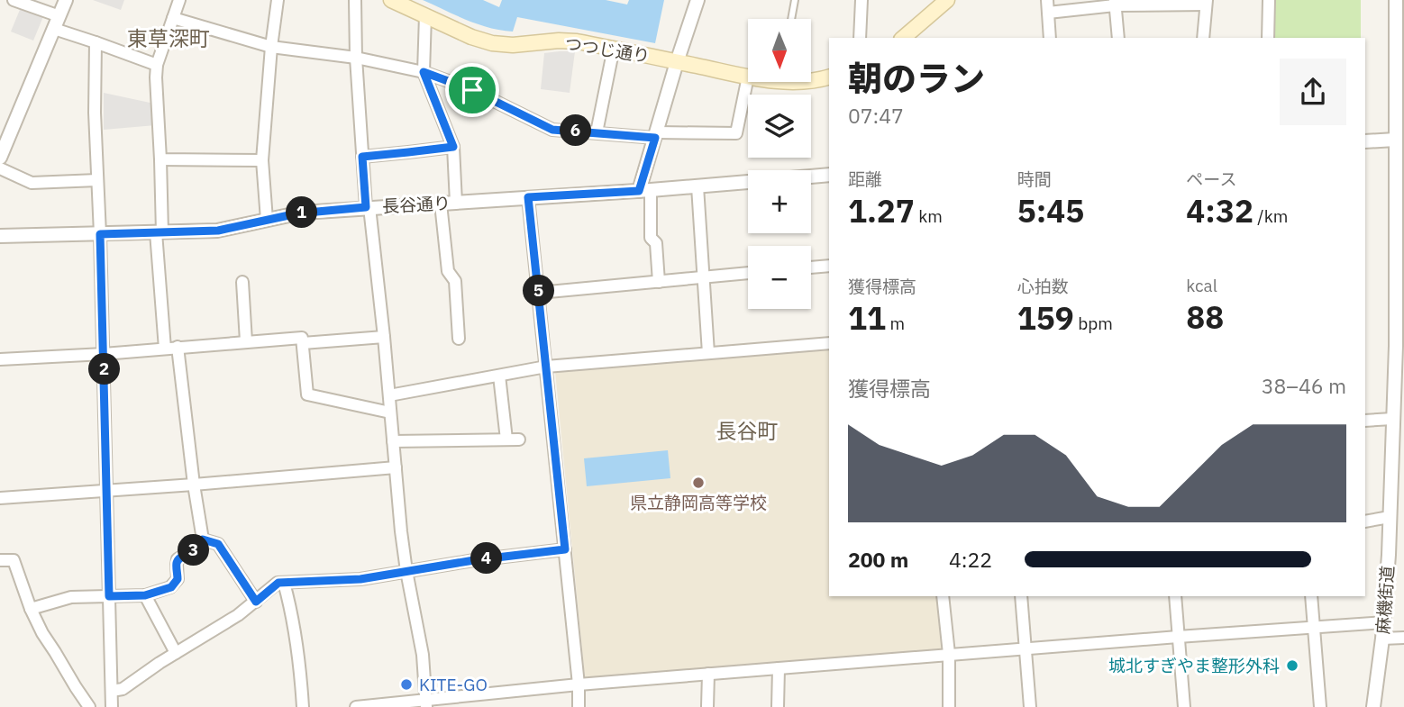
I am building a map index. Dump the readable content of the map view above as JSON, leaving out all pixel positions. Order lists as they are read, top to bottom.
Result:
{
  "streets": {
    "main road": ["つつじ通り"],
    "street": ["長谷通り", "麻機街道"]
  },
  "districts": ["東草深町", "長谷町"],
  "places": ["県立静岡高等学校", "城北すぎやま整形外科", "KITE-GO"],
  "north": "bottom",
  "page": {
    "map_buttons": ["+", "−"],
    "heading": ["朝のラン", "07:47"],
    "pins": [
      "6",
      "1",
      "5",
      "2",
      "3",
      "4"
    ],
    "stats": [
      ["距離", "1.27 km"],
      ["時間", "5:45"],
      ["ペース", "4:32 /km"],
      ["獲得標高", "11 m"],
      ["心拍数", "159 bpm"],
      ["kcal", "88"]
    ],
    "chart": ["獲得標高", "38–46 m"],
    "list": [
      {
        "name": "200 m",
        "note": "4:22"
      }
    ]
  }
}
